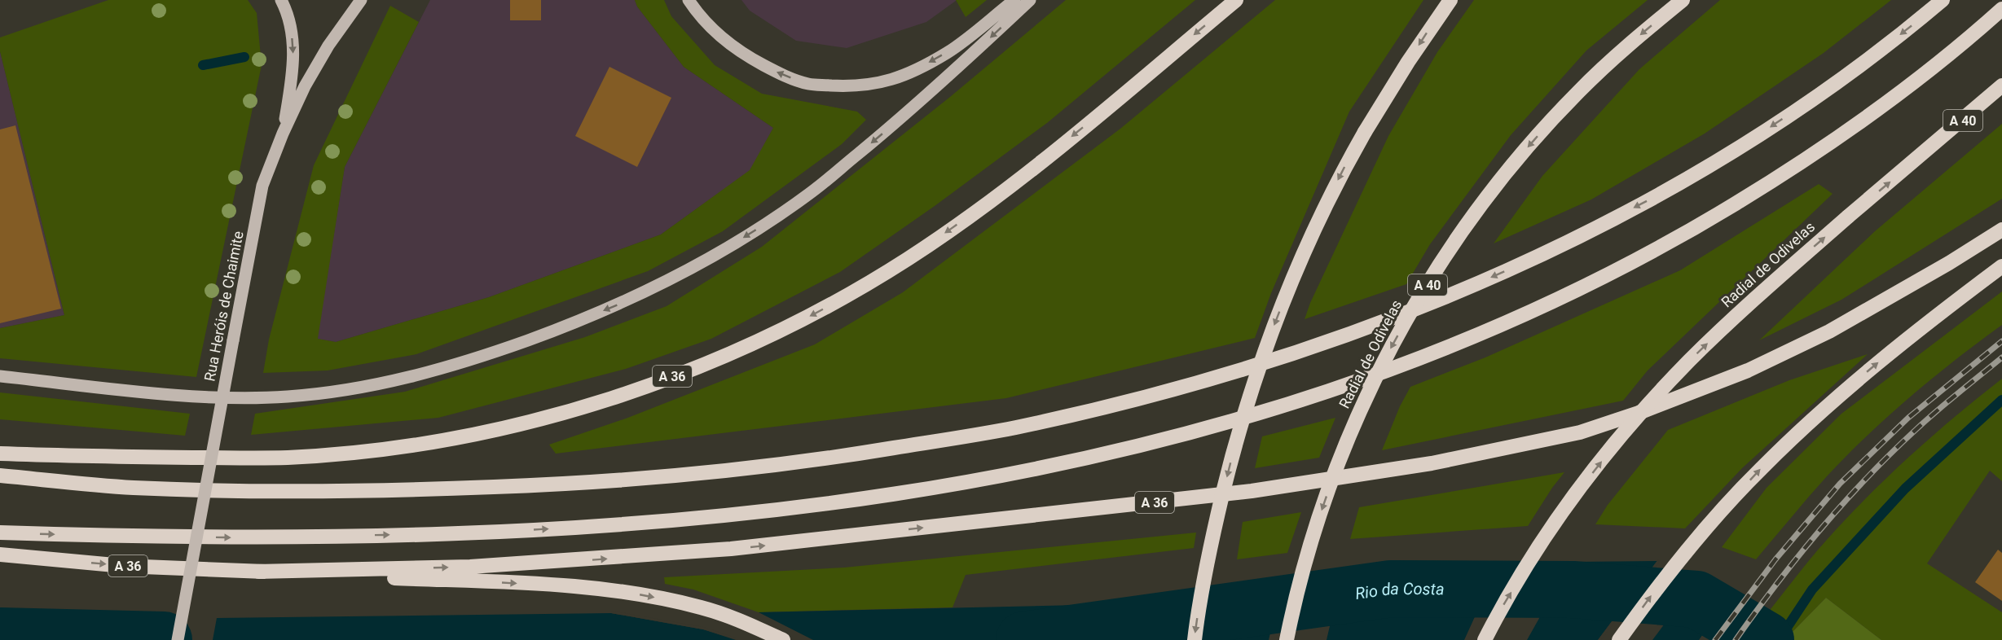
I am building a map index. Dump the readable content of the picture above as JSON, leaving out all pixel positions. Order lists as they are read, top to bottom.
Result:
{
  "streets": {
    "highway": ["A 40", "Radial de Odivelas", "A 36"],
    "main road": ["Rua Heróis de Chaimite"]
  },
  "water": ["Rio da Costa"]
}
